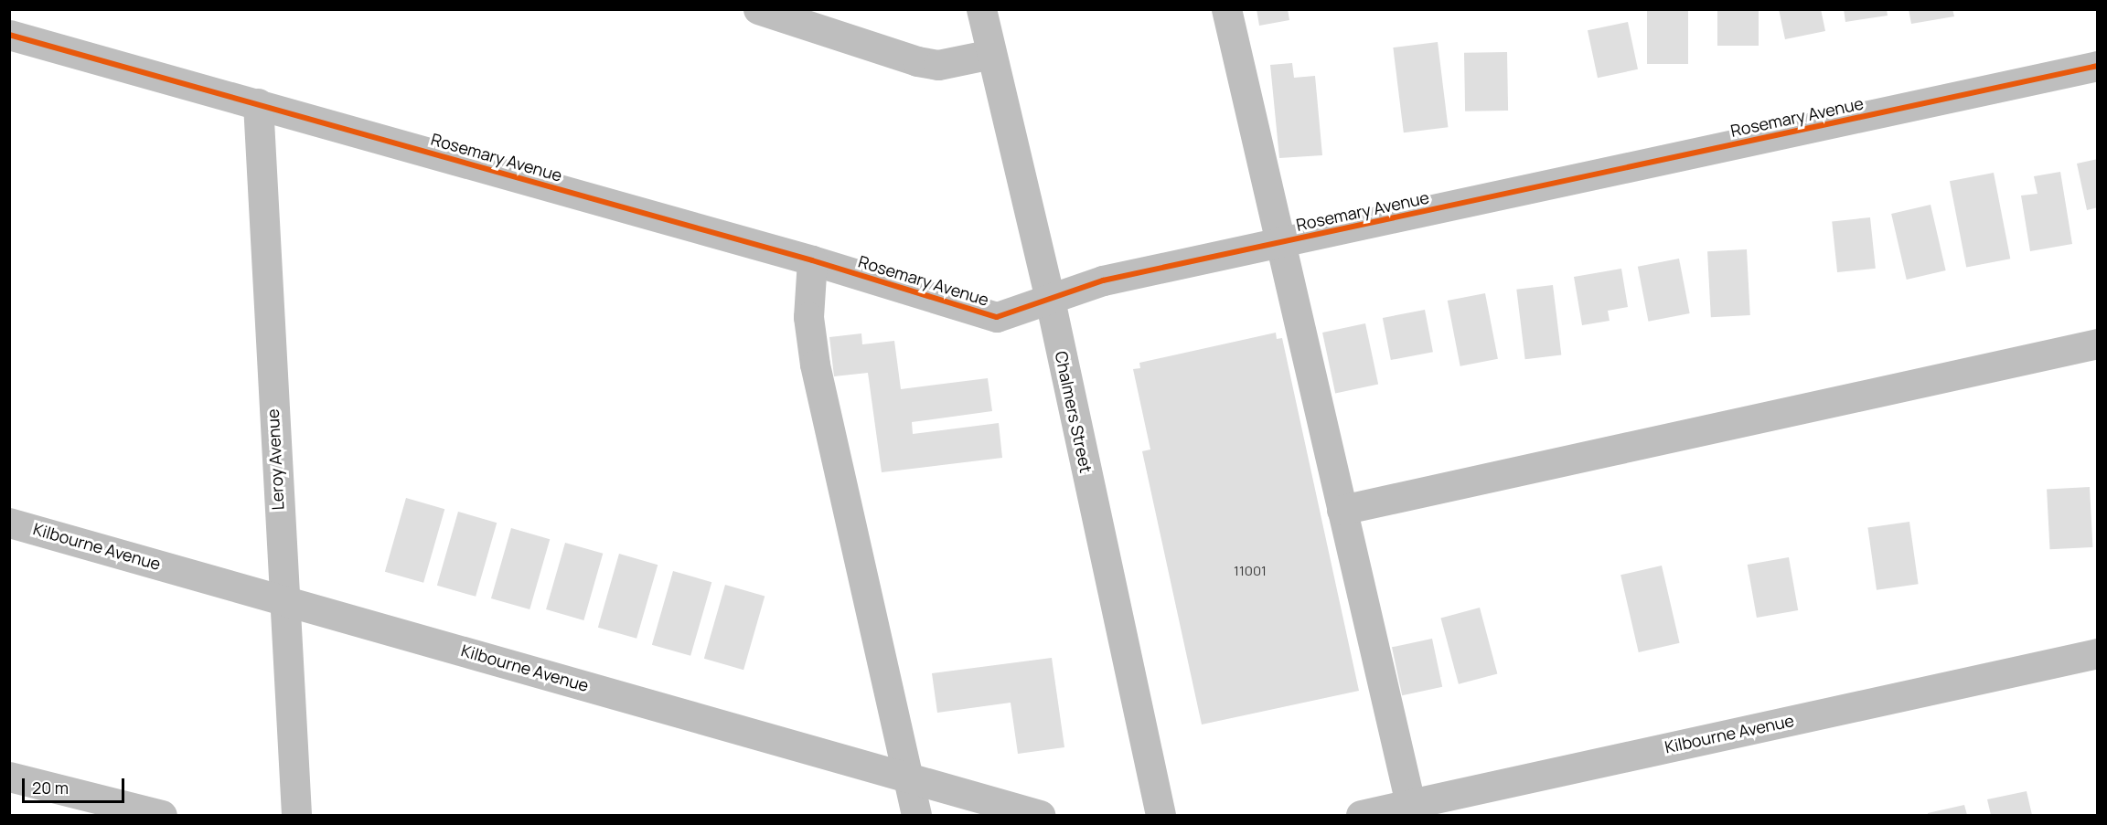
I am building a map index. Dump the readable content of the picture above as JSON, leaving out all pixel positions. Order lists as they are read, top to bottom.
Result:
{
  "streets": {
    "street": [
      "Rosemary Avenue",
      "Chalmers Street",
      "Leroy Avenue",
      "Kilbourne Avenue"
    ]
  },
  "crossings": [
    ["Rosemary Avenue", "Chalmers Street"],
    ["Rosemary Avenue", "Leroy Avenue"],
    ["Leroy Avenue", "Kilbourne Avenue"]
  ],
  "house_numbers": ["11001"],
  "scale_bar": "20 m"
}
